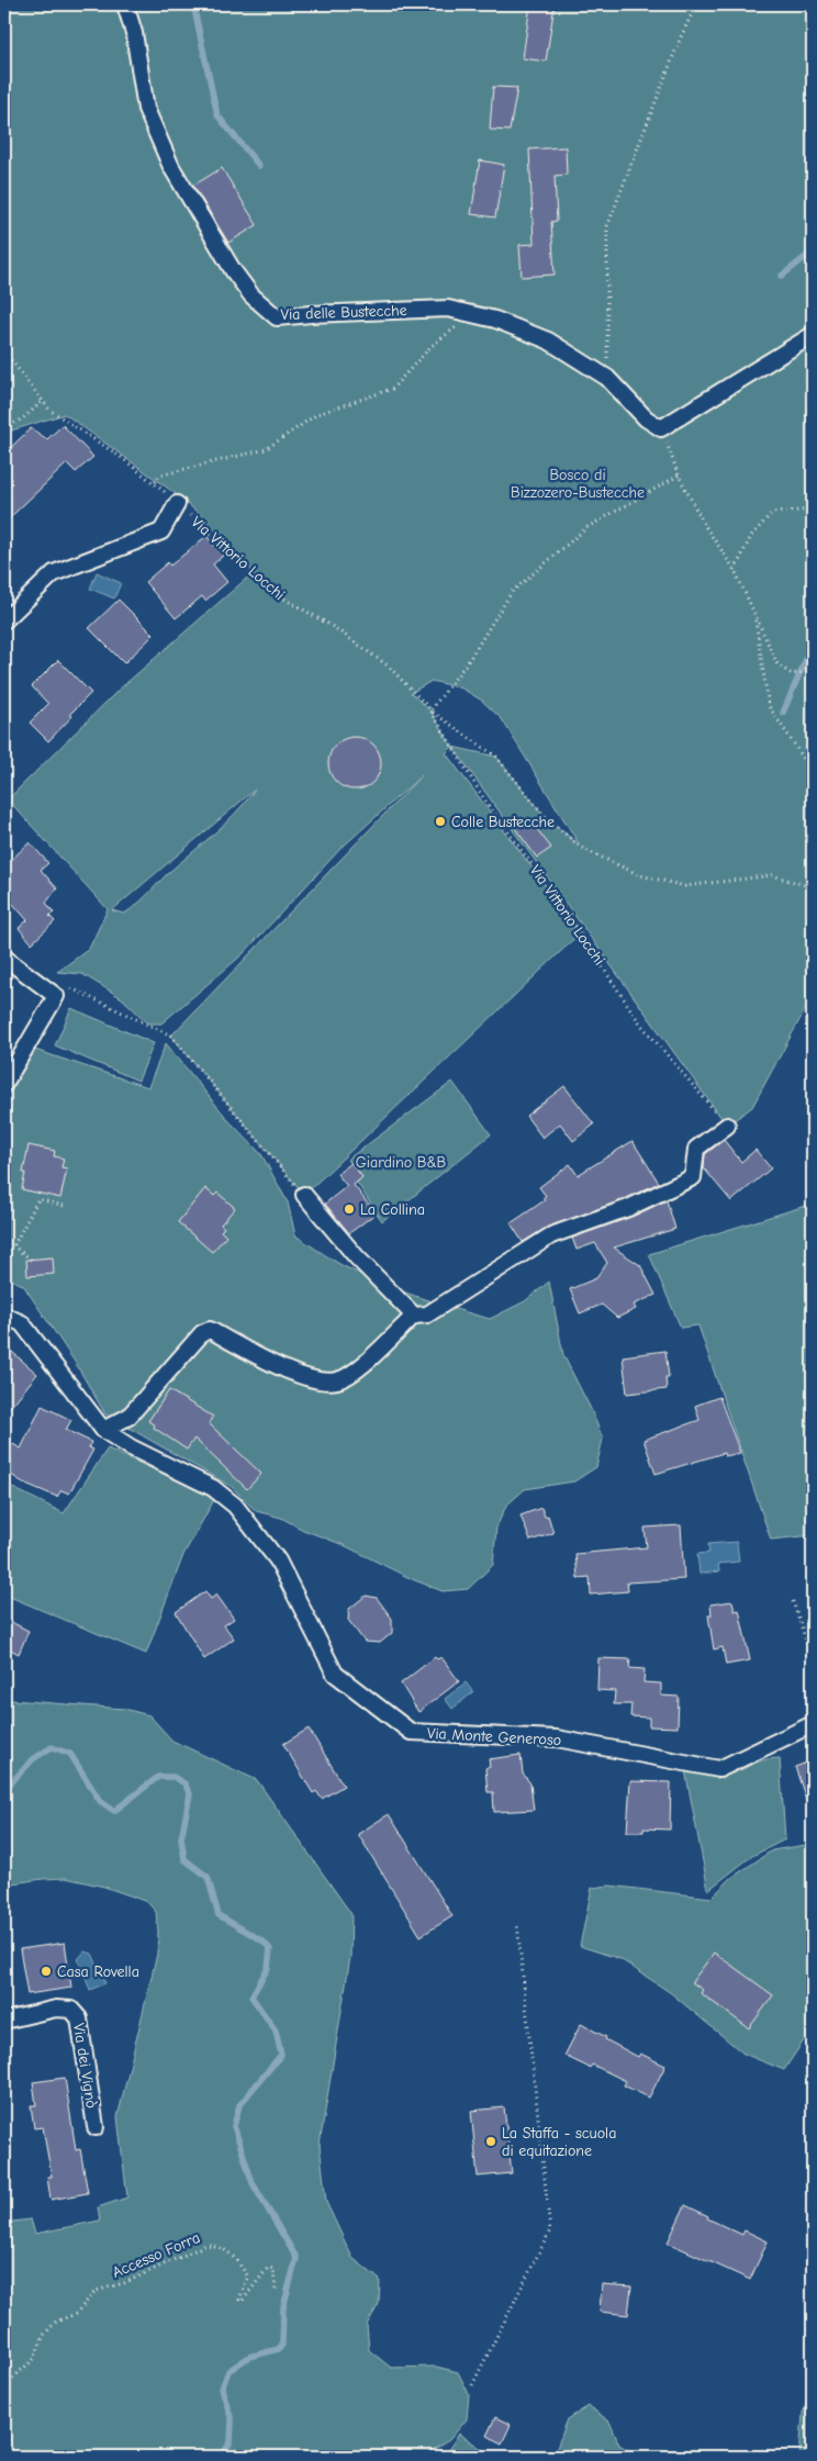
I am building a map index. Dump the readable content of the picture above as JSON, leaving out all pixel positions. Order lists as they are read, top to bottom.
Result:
{
  "streets": {
    "street": ["Via delle Bustecche", "Via Monte Generoso", "Via dei Vignò"],
    "path": ["Via Vittorio Locchi", "Accesso Forra"]
  },
  "parks": ["Bosco di Bizzozero-Bustecche", "Giardino B&B"],
  "places": [
    "Colle Bustecche",
    "La Collina",
    "Casa Rovella",
    "La Staffa - scuola di equitazione"
  ]
}
